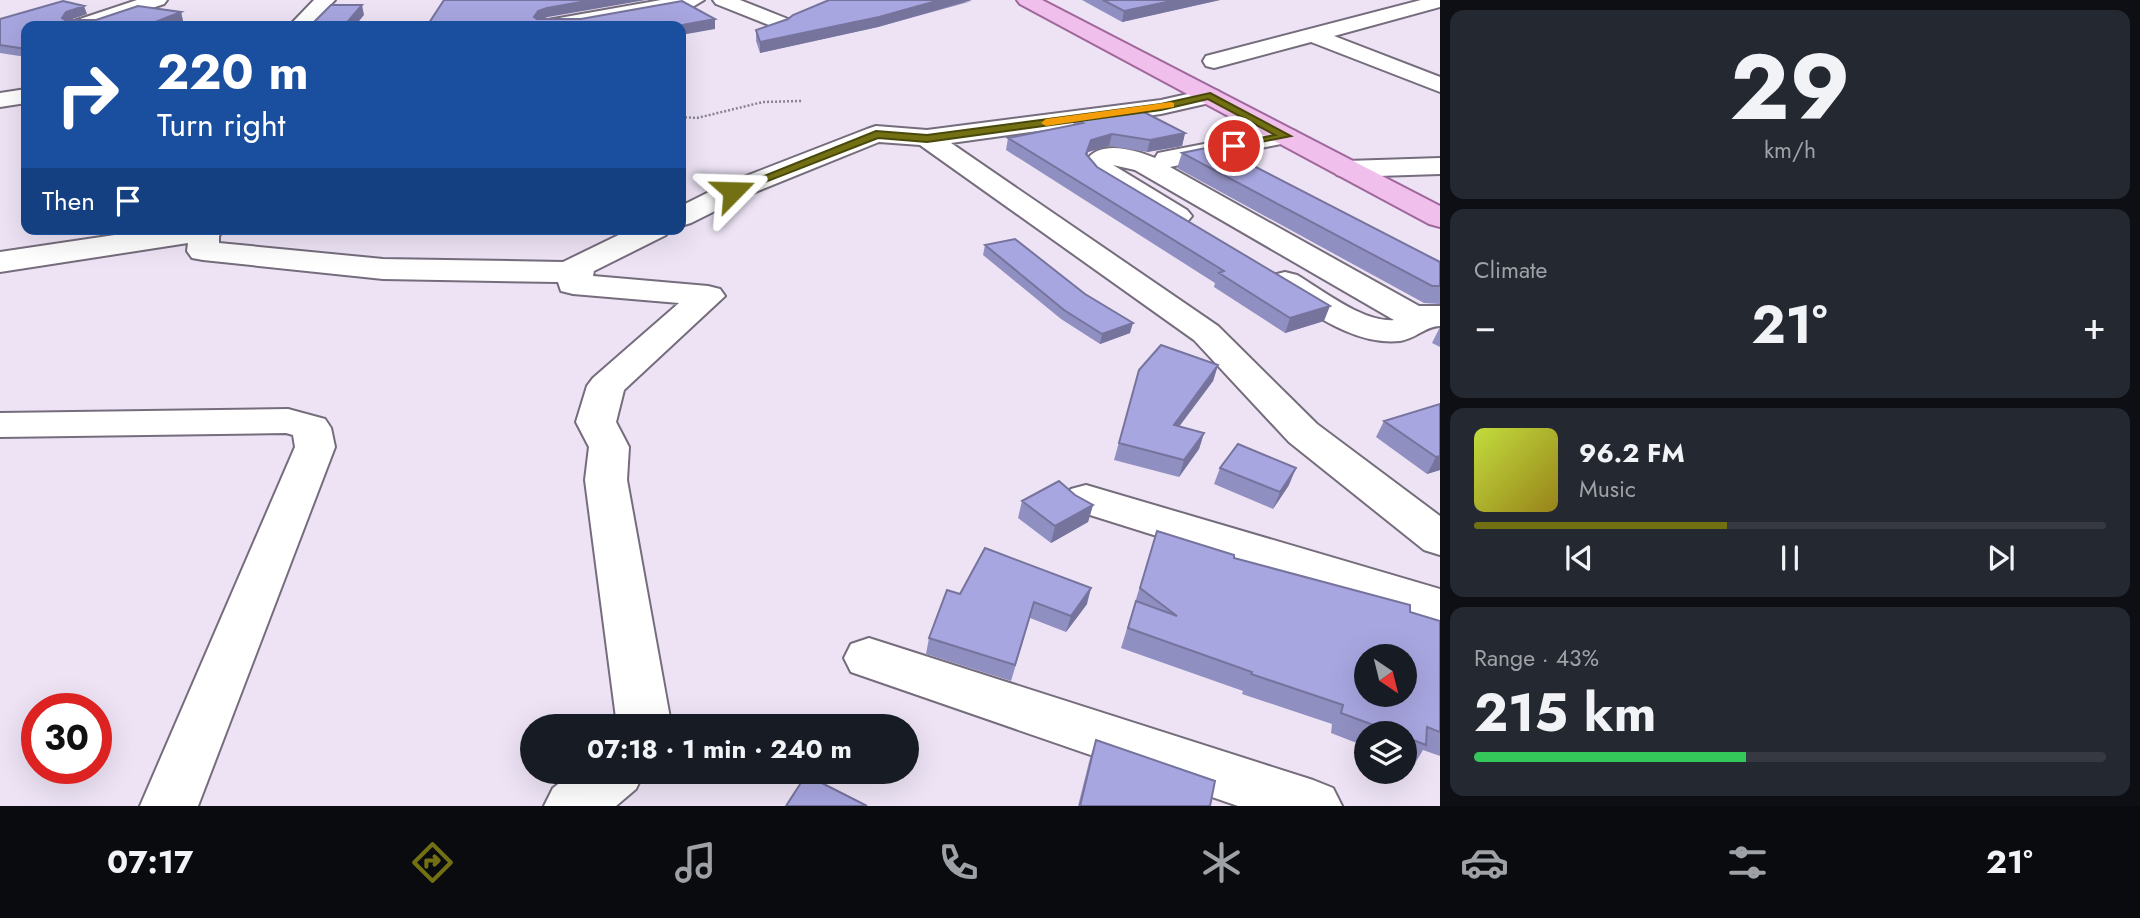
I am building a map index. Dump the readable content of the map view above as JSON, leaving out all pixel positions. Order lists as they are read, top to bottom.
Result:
{
  "north": "bottom right",
  "page": {
    "tile": [
      ["29", "km/h"],
      "Climate",
      ["Range · 43%", "215 km"]
    ],
    "turn": ["220 m", "Turn right"],
    "then": "Then",
    "heat": ["−", "21°", "+"],
    "song": ["96.2 FM", "Music"],
    "limit": "30",
    "trip": "07:18 · 1 min · 240 m",
    "tabs": ["07:17", "21°"]
  }
}
